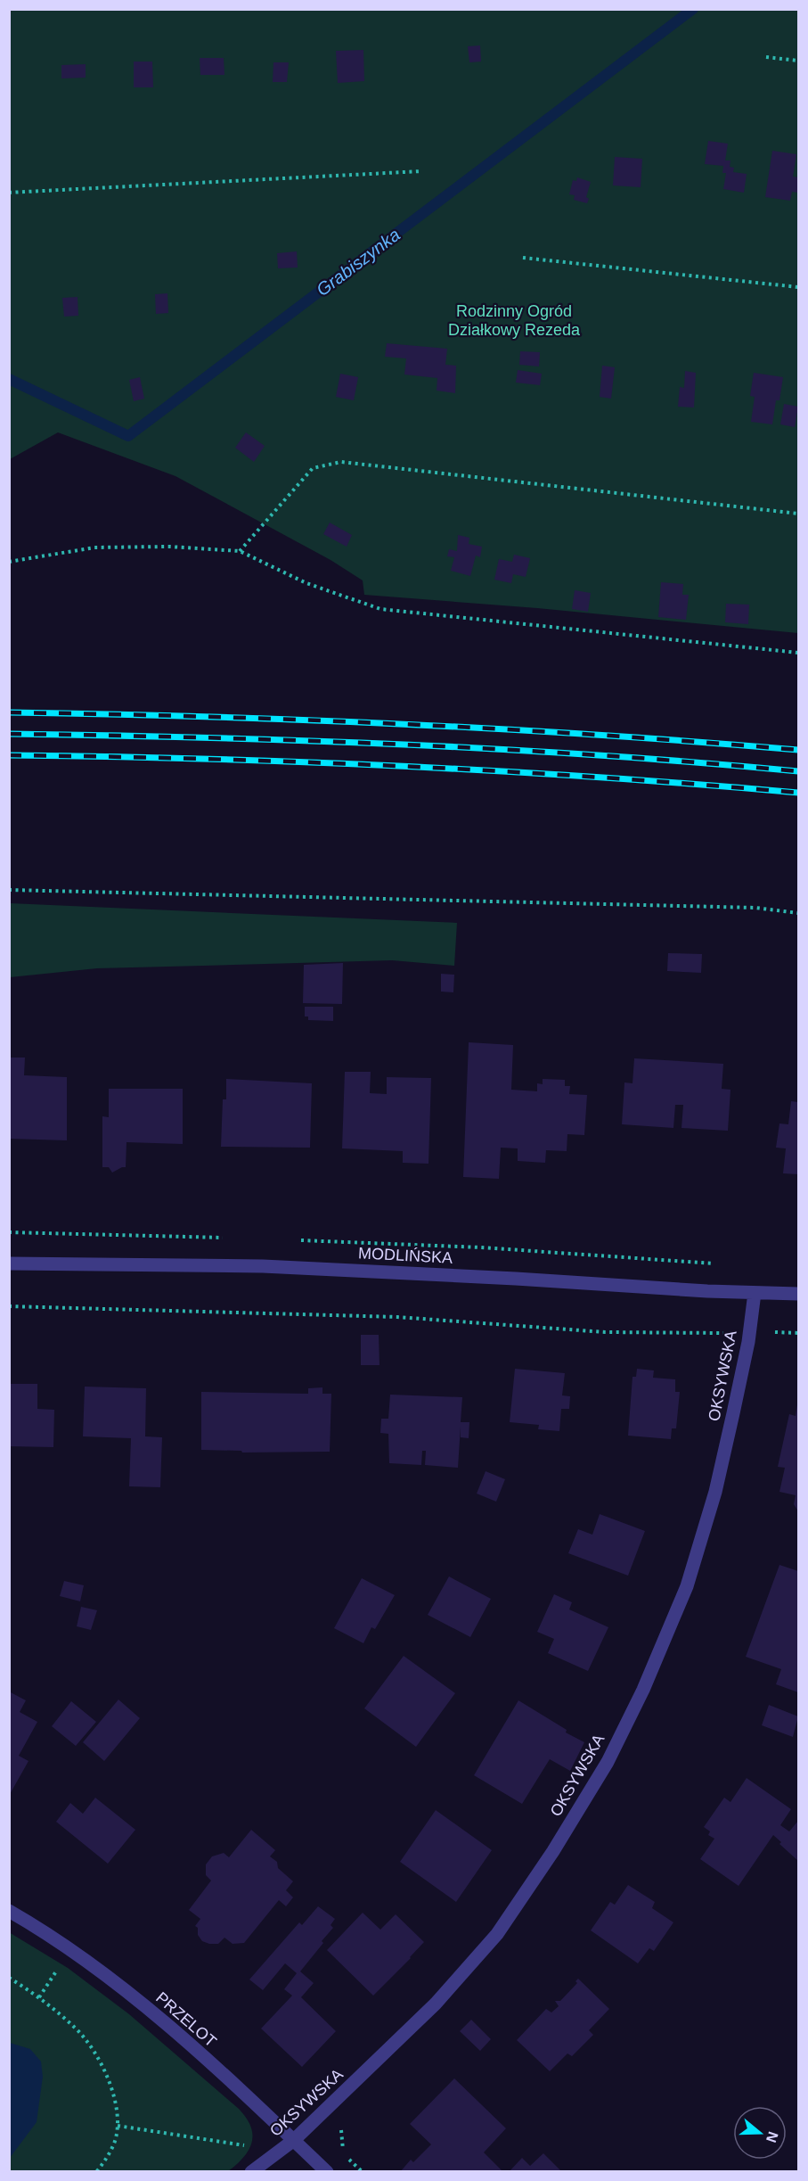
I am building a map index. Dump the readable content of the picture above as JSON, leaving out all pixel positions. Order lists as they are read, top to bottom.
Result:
{
  "streets": {
    "street": ["MODLIŃSKA", "OKSYWSKA", "PRZELOT"]
  },
  "crossings": [
    ["MODLIŃSKA", "OKSYWSKA"],
    ["OKSYWSKA", "PRZELOT"]
  ],
  "water": ["Grabiszynka"],
  "parks": ["Rodzinny Ogród Działkowy Rezeda"],
  "north": "right"
}
